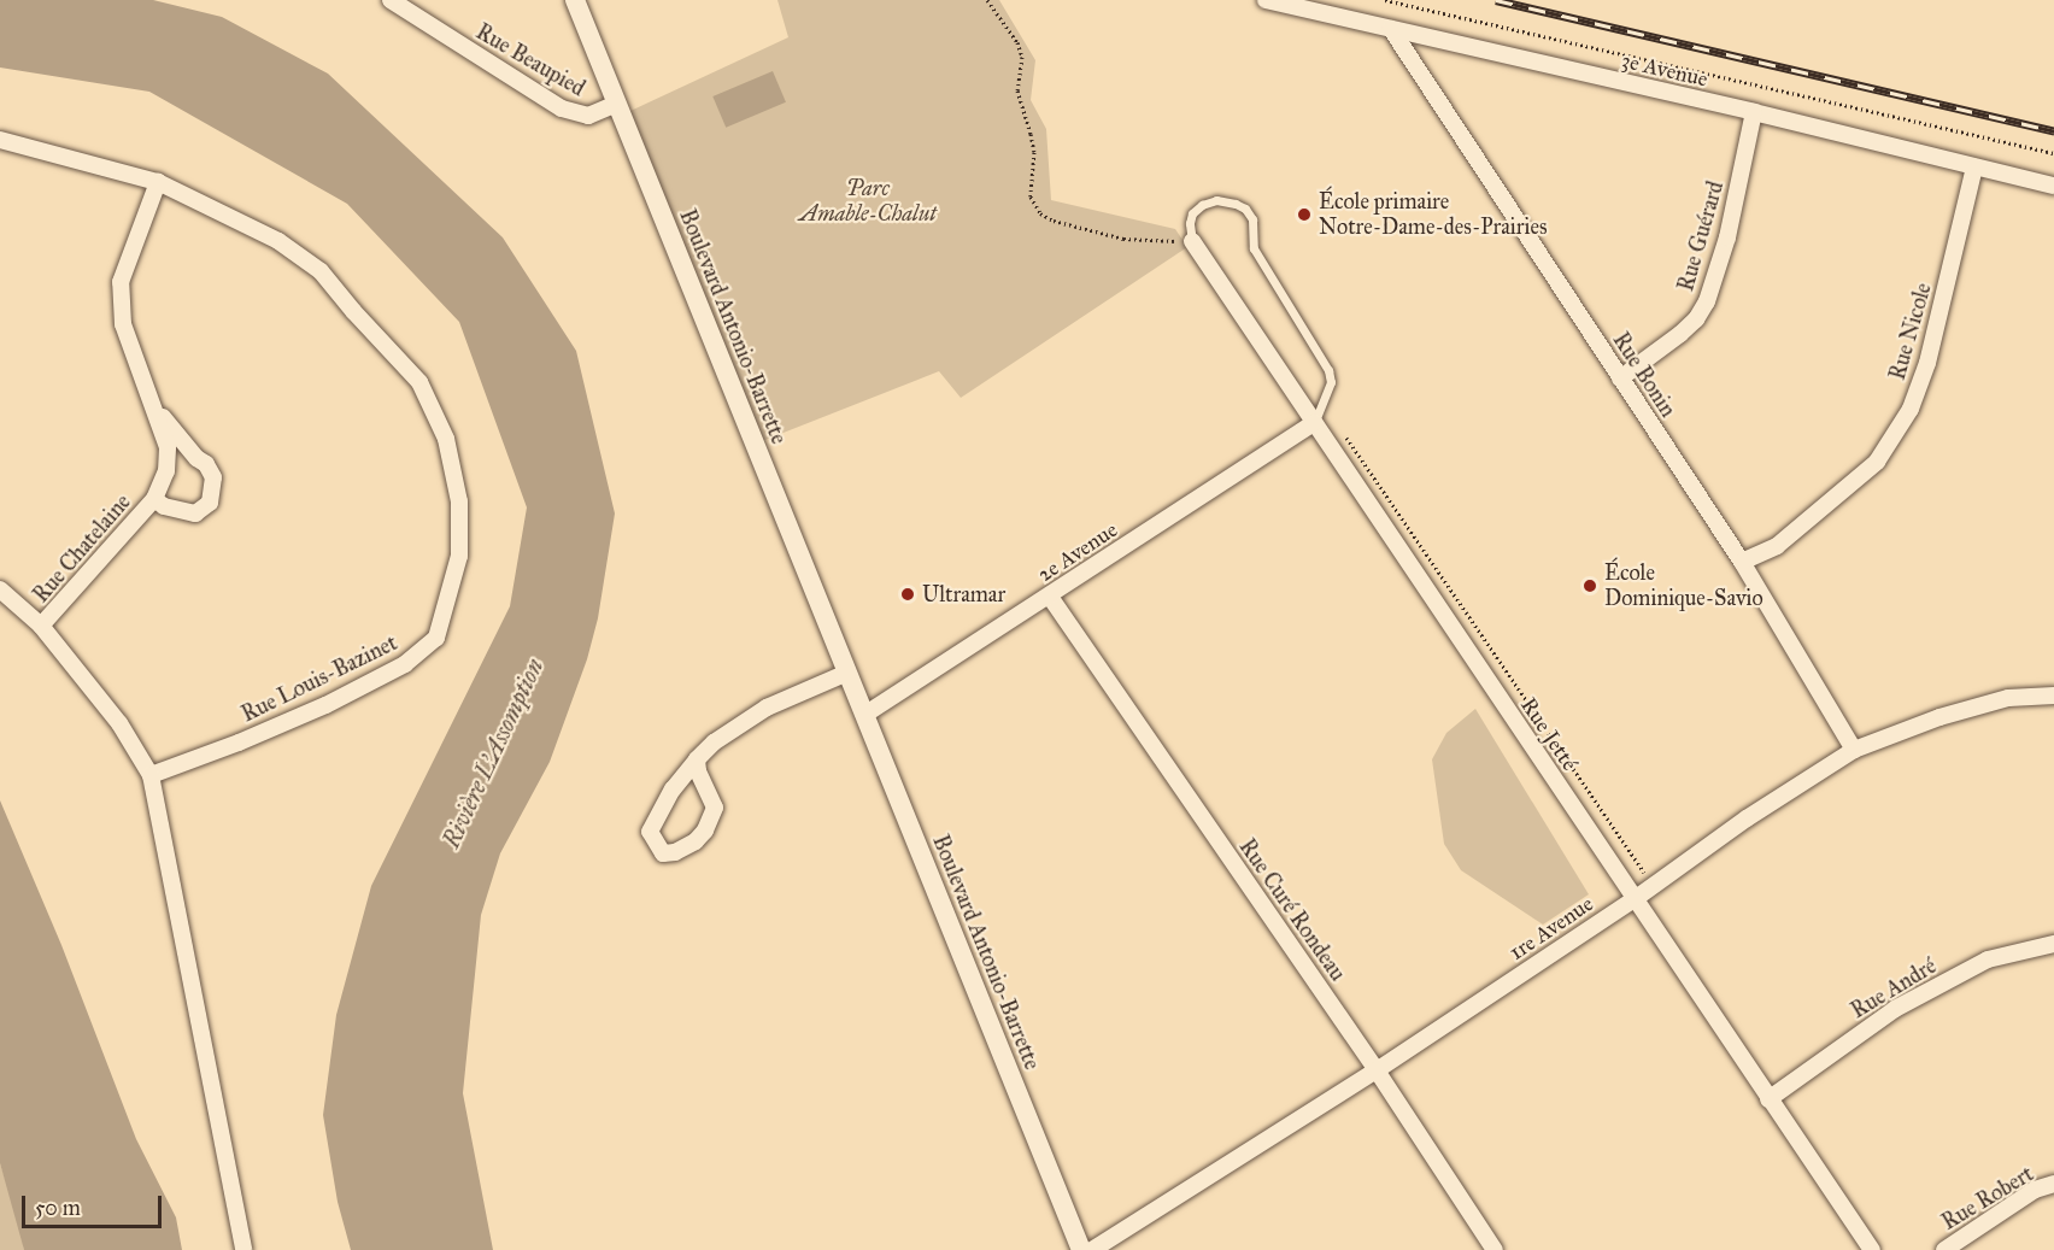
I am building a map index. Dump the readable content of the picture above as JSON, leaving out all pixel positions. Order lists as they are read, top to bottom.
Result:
{
  "streets": {
    "street": [
      "Rue Beaupied",
      "3e Avenue",
      "Rue Guérard",
      "Boulevard Antonio-Barrette",
      "Rue Nicole",
      "Rue Bonin",
      "Rue Chatelaine",
      "2e Avenue",
      "Rue Louis-Bazinet",
      "Rue Jetté",
      "Rue Curé Rondeau",
      "1re Avenue",
      "Rue André",
      "Rue Robert"
    ]
  },
  "crossings": [
    ["Rue Beaupied", "Boulevard Antonio-Barrette"],
    ["3e Avenue", "Rue Guérard"],
    ["3e Avenue", "Rue Nicole"],
    ["3e Avenue", "Rue Bonin"],
    ["Rue Guérard", "Rue Bonin"],
    ["Boulevard Antonio-Barrette", "2e Avenue"],
    ["Rue Nicole", "Rue Bonin"],
    ["Rue Bonin", "1re Avenue"],
    ["Rue Chatelaine", "Rue Louis-Bazinet"],
    ["2e Avenue", "Rue Jetté"],
    ["2e Avenue", "Rue Curé Rondeau"],
    ["Rue Jetté", "1re Avenue"],
    ["Rue Jetté", "Rue André"],
    ["Rue Curé Rondeau", "1re Avenue"]
  ],
  "water": ["Rivière L'Assomption"],
  "parks": ["Parc Amable-Chalut"],
  "places": ["École primaire Notre-Dame-des-Prairies", "École Dominique-Savio", "Ultramar"],
  "scale_bar": "50 m"
}
